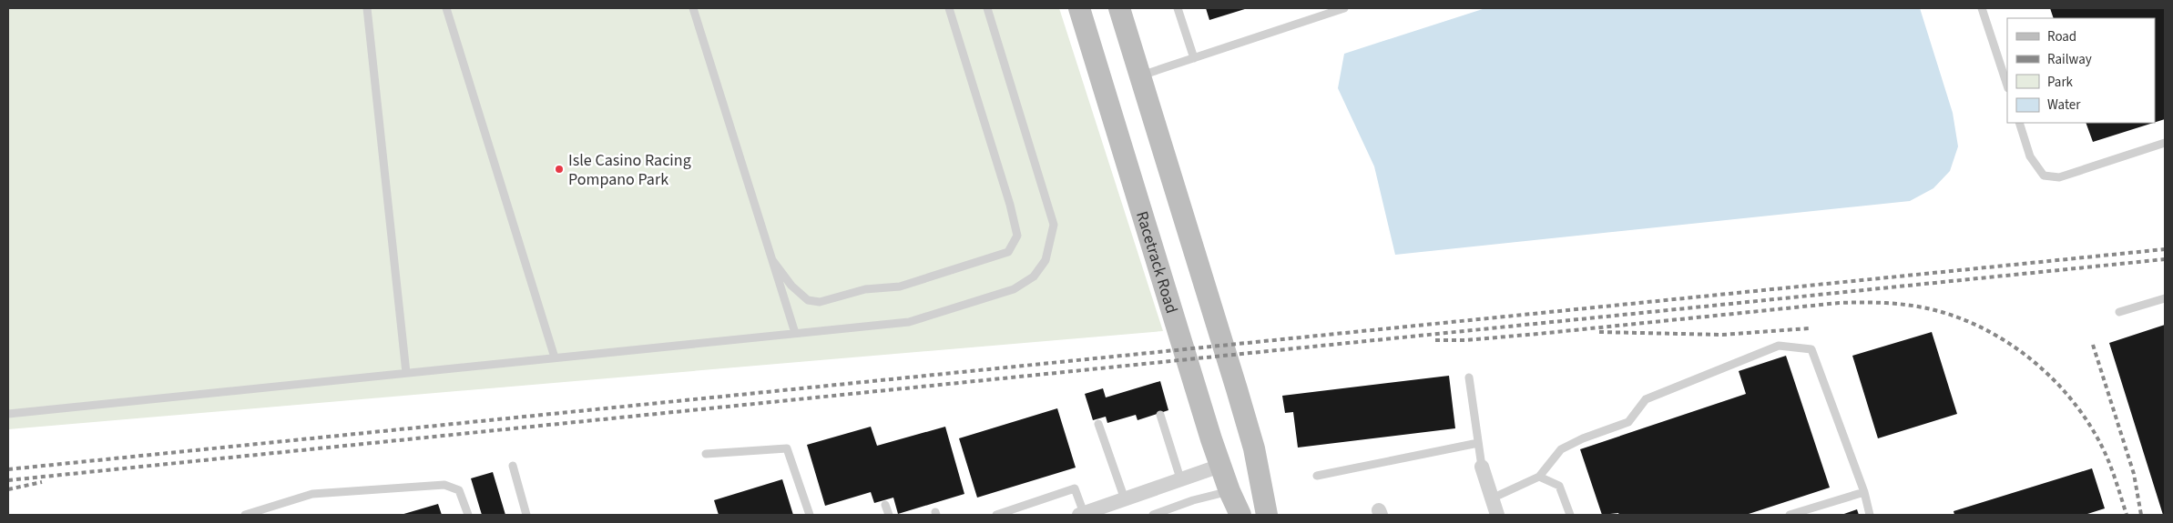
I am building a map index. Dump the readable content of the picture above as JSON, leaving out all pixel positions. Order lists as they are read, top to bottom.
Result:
{
  "streets": {
    "street": ["Racetrack Road"]
  },
  "places": ["Isle Casino Racing Pompano Park"],
  "legend": [
    "Road",
    "Railway",
    "Park",
    "Water"
  ]
}
